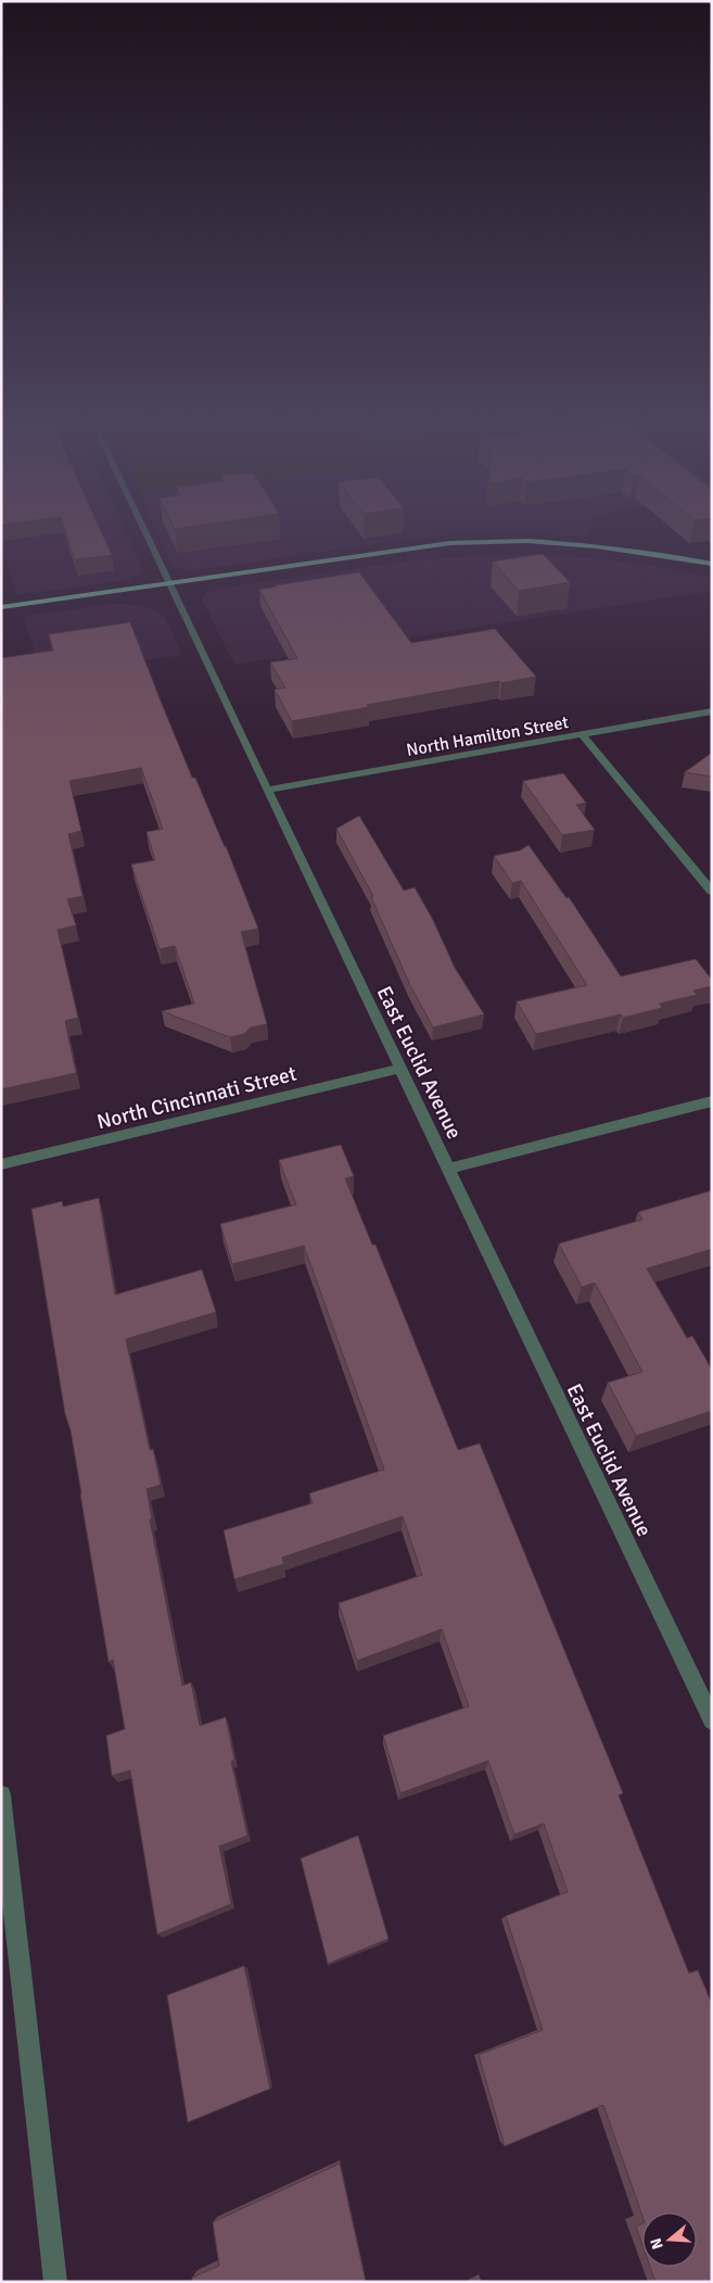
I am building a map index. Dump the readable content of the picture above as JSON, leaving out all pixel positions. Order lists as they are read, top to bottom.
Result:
{
  "streets": {
    "street": ["North Hamilton Street", "East Euclid Avenue", "North Cincinnati Street"]
  },
  "crossings": [
    ["North Hamilton Street", "East Euclid Avenue"],
    ["East Euclid Avenue", "North Cincinnati Street"]
  ],
  "north": "left"
}
